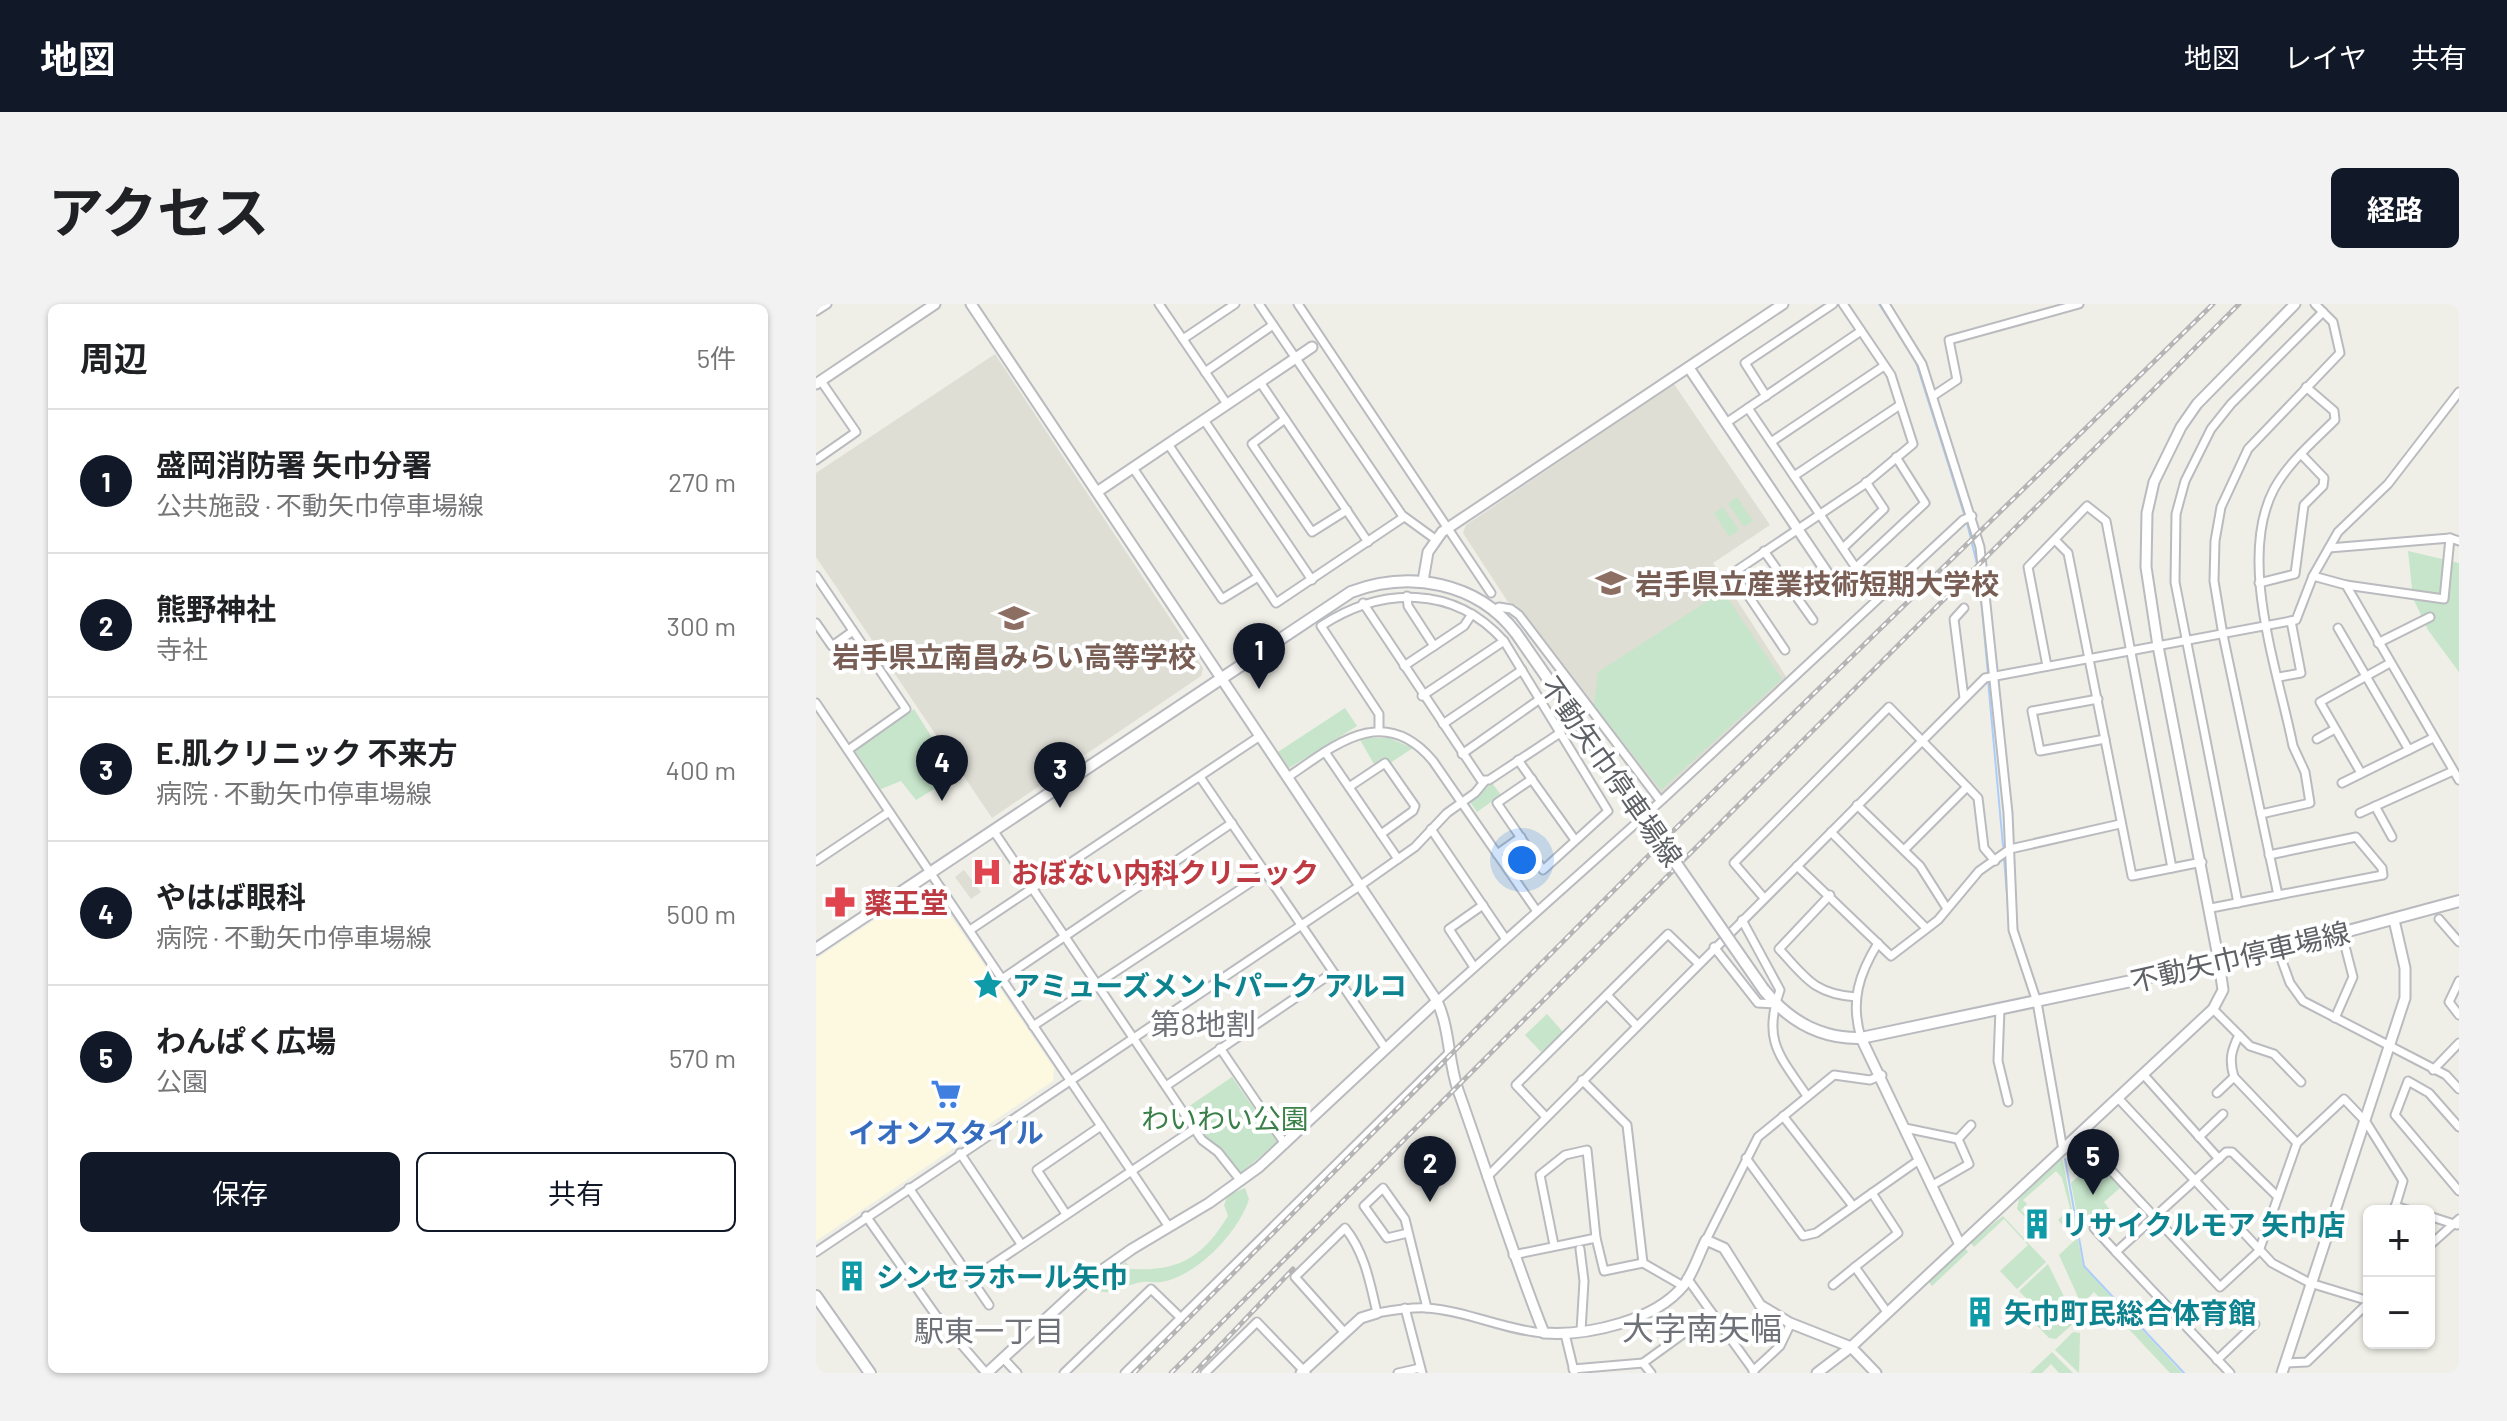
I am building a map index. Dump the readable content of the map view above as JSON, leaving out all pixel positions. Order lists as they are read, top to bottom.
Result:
{
  "streets": {
    "main road": ["不動矢巾停車場線"]
  },
  "districts": ["第8地割", "大字南矢幅", "駅東一丁目"],
  "parks": ["わいわい公園"],
  "places": {
    "school or university": ["岩手県立産業技術短期大学校", "岩手県立南昌みらい高等学校"],
    "hospital": ["おぼない内科クリニック"],
    "pharmacy": ["薬王堂"],
    "place": ["アミューズメントパーク アルコ"],
    "supermarket": ["イオンスタイル"],
    "building": ["リサイクルモア 矢巾店", "シンセラホール矢巾", "矢巾町民総合体育館"]
  },
  "page": {
    "header": "地図",
    "nav": ["地図", "レイヤ", "共有"],
    "title": "アクセス",
    "buttons": [
      "経路",
      ["保存", "共有"]
    ],
    "heading": ["周辺", "5件"],
    "list": [
      {
        "mark": "1",
        "name": "盛岡消防署 矢巾分署",
        "note": "公共施設 · 不動矢巾停車場線",
        "value": "270 m"
      },
      {
        "mark": "2",
        "name": "熊野神社",
        "note": "寺社",
        "value": "300 m"
      },
      {
        "mark": "3",
        "name": "E.肌クリニック 不来方",
        "note": "病院 · 不動矢巾停車場線",
        "value": "400 m"
      },
      {
        "mark": "4",
        "name": "やはば眼科",
        "note": "病院 · 不動矢巾停車場線",
        "value": "500 m"
      },
      {
        "mark": "5",
        "name": "わんぱく広場",
        "note": "公園",
        "value": "570 m"
      }
    ],
    "pins": [
      "1",
      "4",
      "3",
      "5",
      "2"
    ],
    "map_buttons": ["+", "−"]
  }
}
